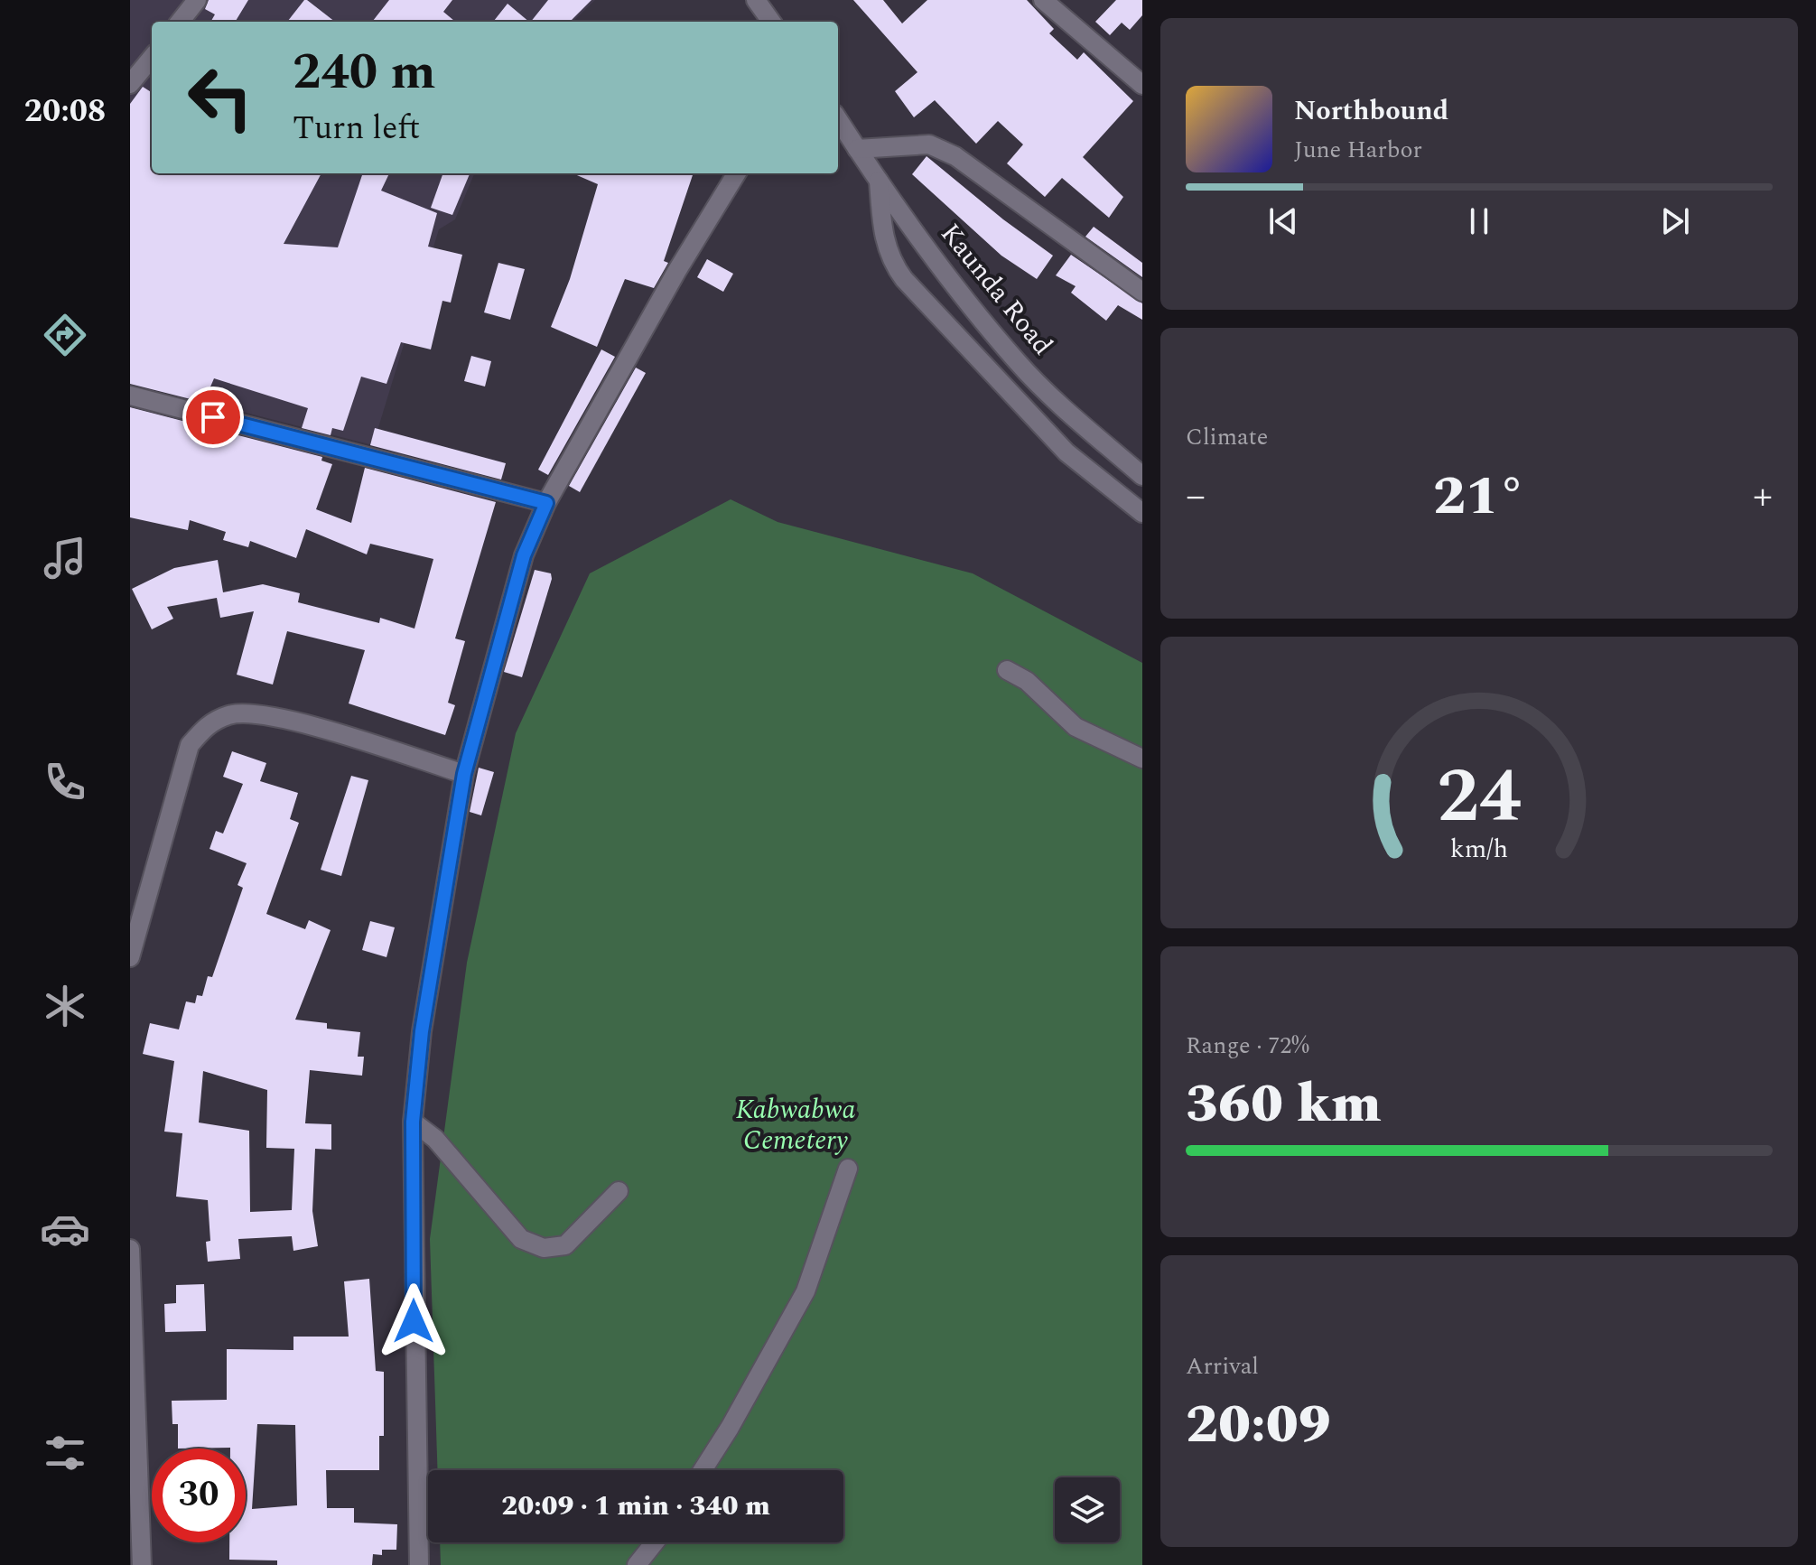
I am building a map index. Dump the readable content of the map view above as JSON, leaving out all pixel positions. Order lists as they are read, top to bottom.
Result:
{
  "streets": {
    "street": ["Kaunda Road"]
  },
  "parks": ["Kabwabwa Cemetery"],
  "page": {
    "tabs": "20:08",
    "turn": ["240 m", "Turn left"],
    "song": ["Northbound", "June Harbor"],
    "tile": [
      "Climate",
      ["Range · 72%", "360 km"],
      ["Arrival", "20:09"]
    ],
    "heat": ["−", "21°", "+"],
    "limit": "30",
    "trip": "20:09 · 1 min · 340 m",
    "gauge": ["24", "km/h"]
  }
}
